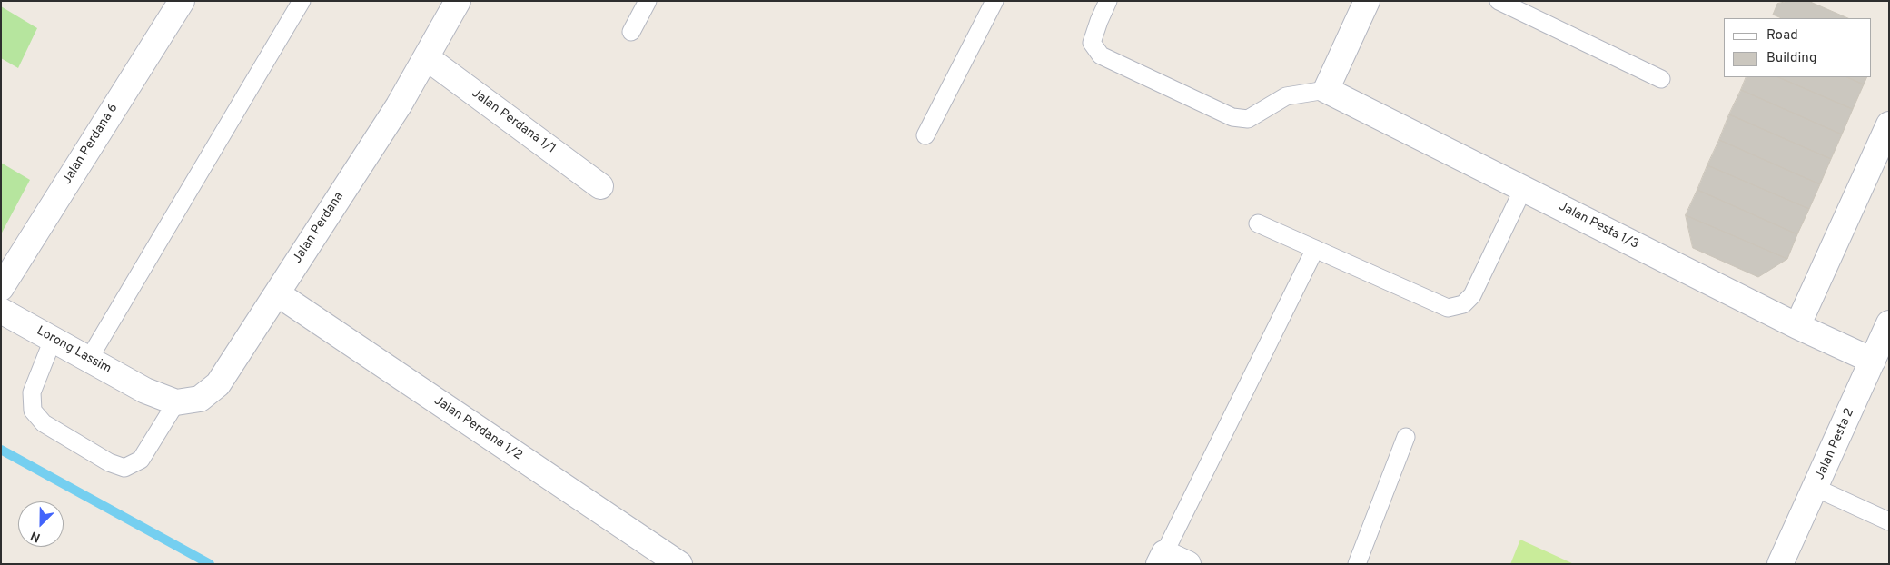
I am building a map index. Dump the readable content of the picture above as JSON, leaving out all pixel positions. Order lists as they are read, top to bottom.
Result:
{
  "streets": {
    "street": [
      "Jalan Perdana 1/1",
      "Jalan Perdana 6",
      "Jalan Pesta 1/3",
      "Jalan Perdana",
      "Lorong Lassim",
      "Jalan Perdana 1/2",
      "Jalan Pesta 2"
    ]
  },
  "crossings": [
    ["Jalan Perdana 1/1", "Jalan Perdana"],
    ["Jalan Pesta 1/3", "Jalan Pesta 2"],
    ["Jalan Perdana", "Lorong Lassim"],
    ["Jalan Perdana", "Jalan Perdana 1/2"]
  ],
  "legend": ["Road", "Building"],
  "north": "bottom left"
}
